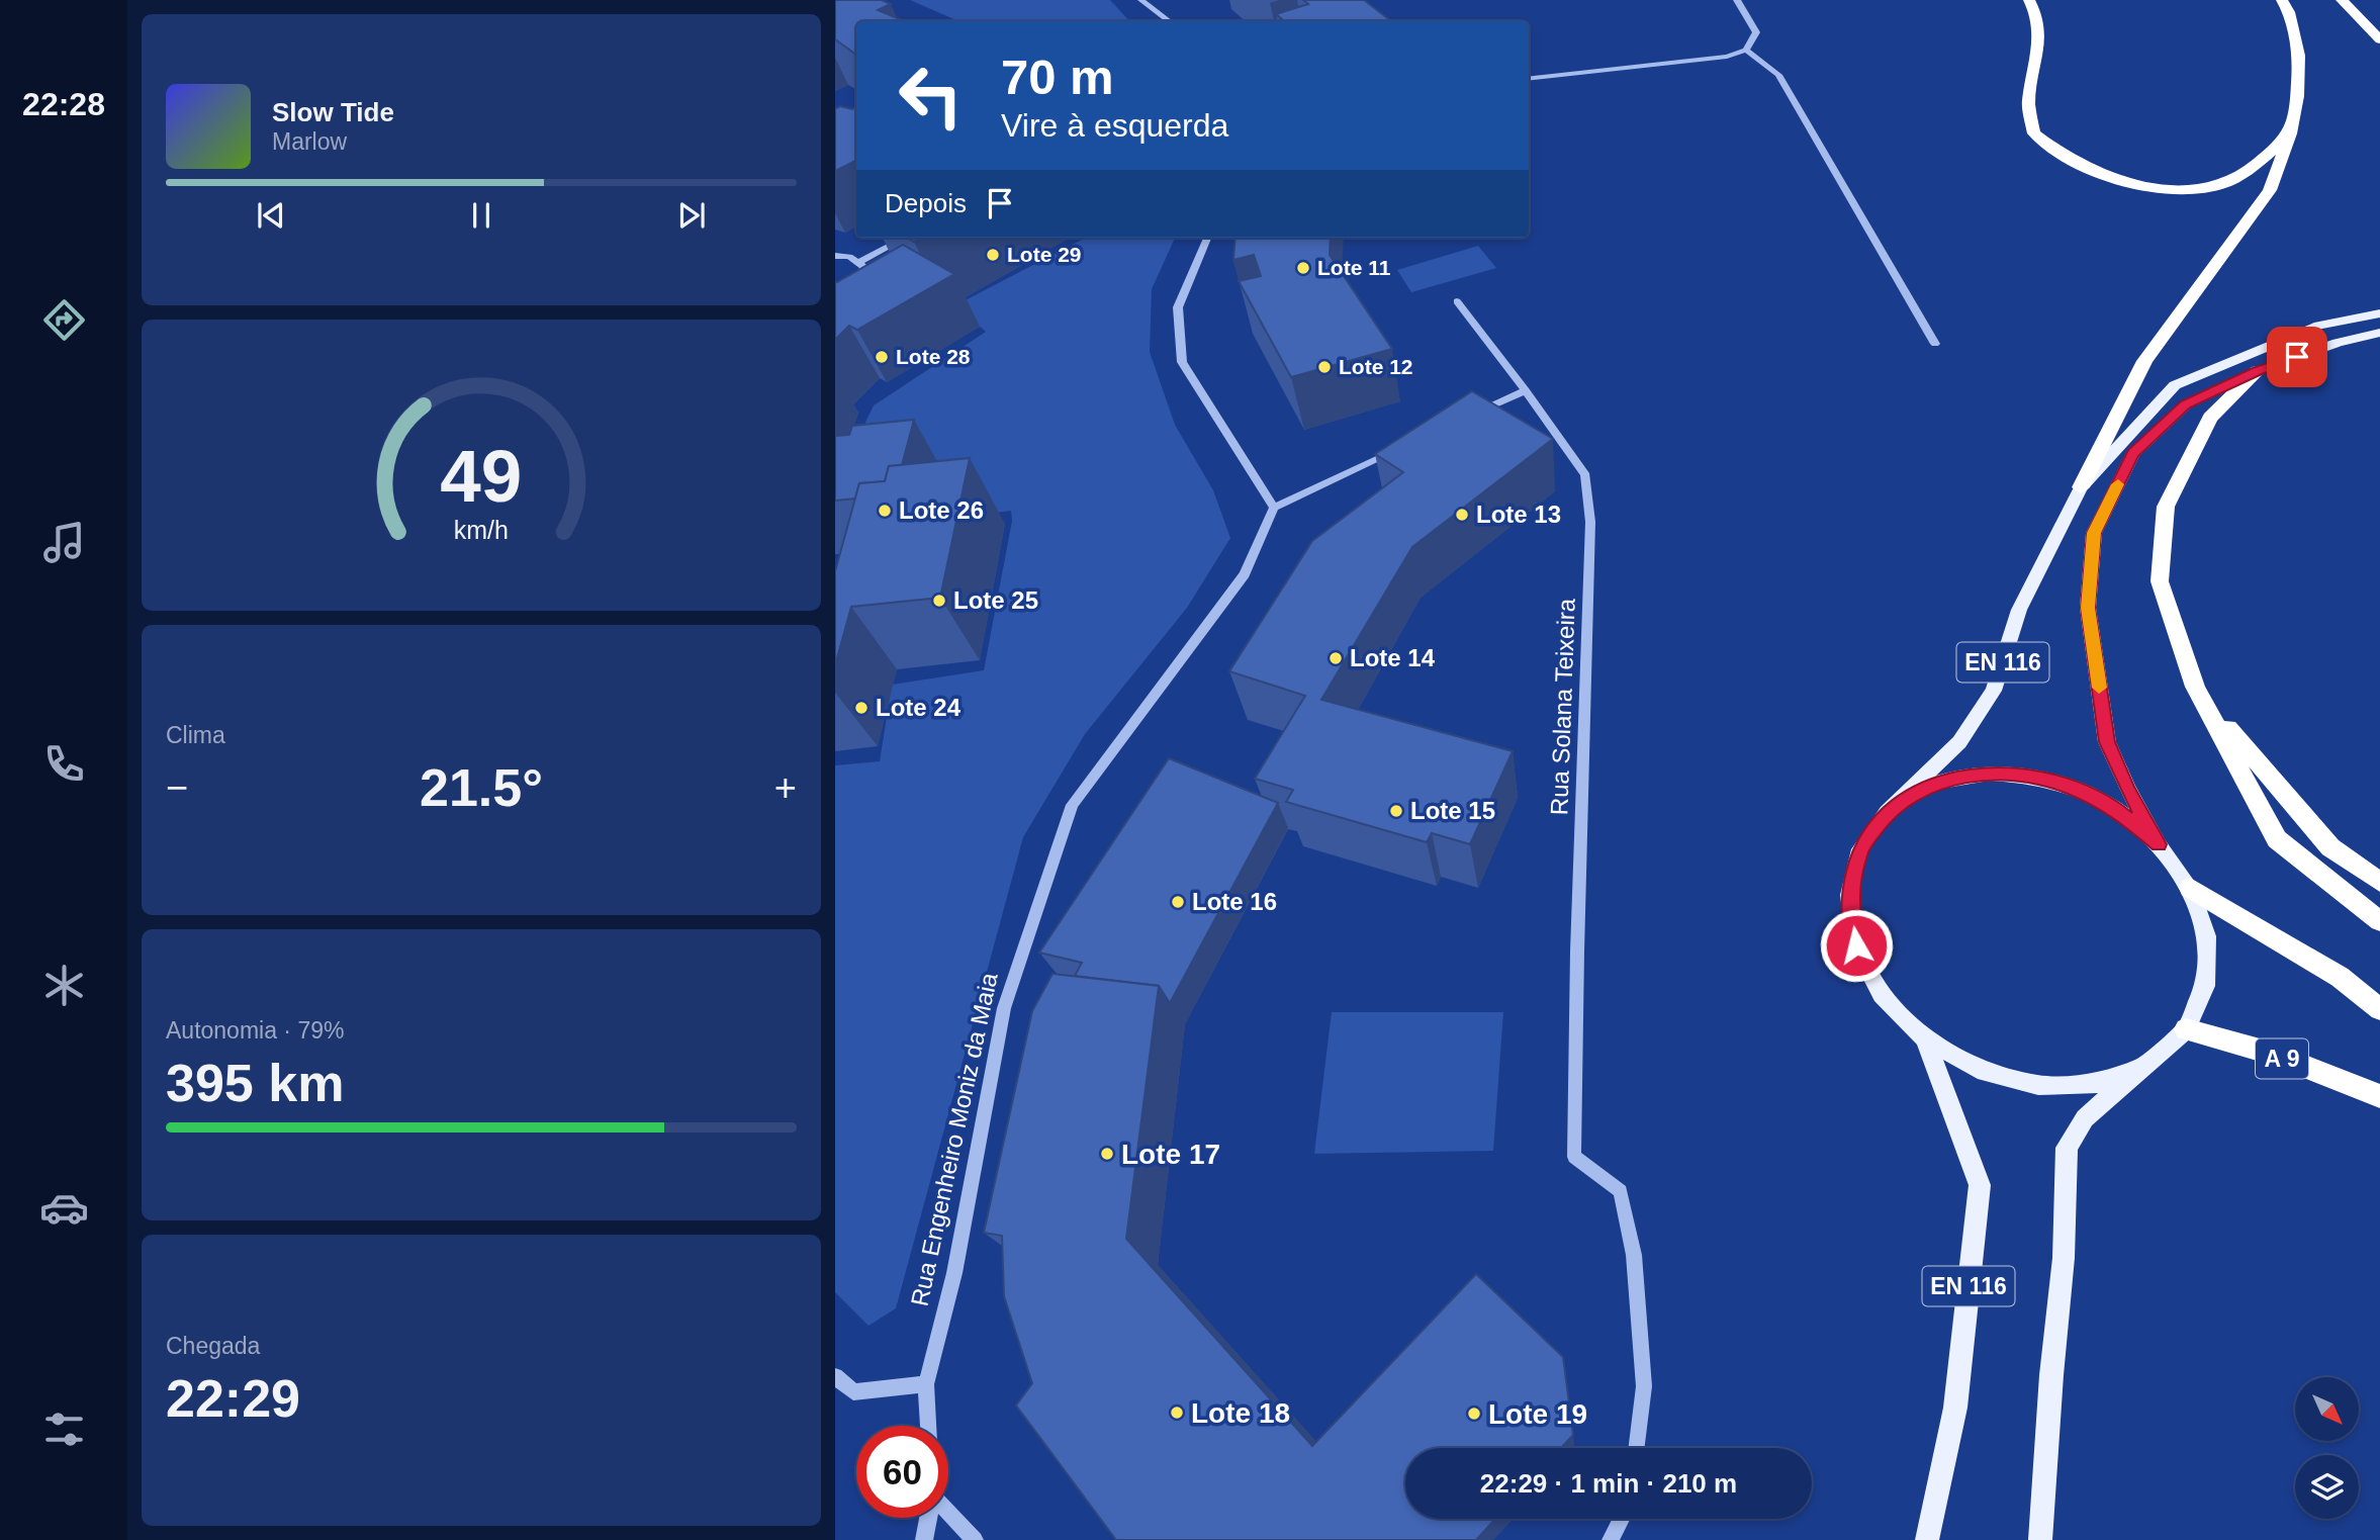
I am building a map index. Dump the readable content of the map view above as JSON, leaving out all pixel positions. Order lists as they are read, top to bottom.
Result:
{
  "streets": {
    "highway": ["A 9"],
    "main road": ["EN 116"],
    "street": ["Rua Solana Teixeira", "Rua Engenheiro Moniz da Maia"]
  },
  "places": [
    "Lote 29",
    "Lote 11",
    "Lote 28",
    "Lote 12",
    "Lote 26",
    "Lote 13",
    "Lote 25",
    "Lote 14",
    "Lote 24",
    "Lote 15",
    "Lote 16",
    "Lote 17",
    "Lote 18",
    "Lote 19"
  ],
  "north": "bottom right",
  "page": {
    "tabs": "22:28",
    "turn": ["70 m", "Vire à esquerda"],
    "song": ["Slow Tide", "Marlow"],
    "then": "Depois",
    "tile": [
      "Clima",
      ["Autonomia · 79%", "395 km"],
      ["Chegada", "22:29"]
    ],
    "heat": ["−", "21.5°", "+"],
    "limit": "60",
    "trip": "22:29 · 1 min · 210 m",
    "gauge": ["49", "km/h"]
  }
}
